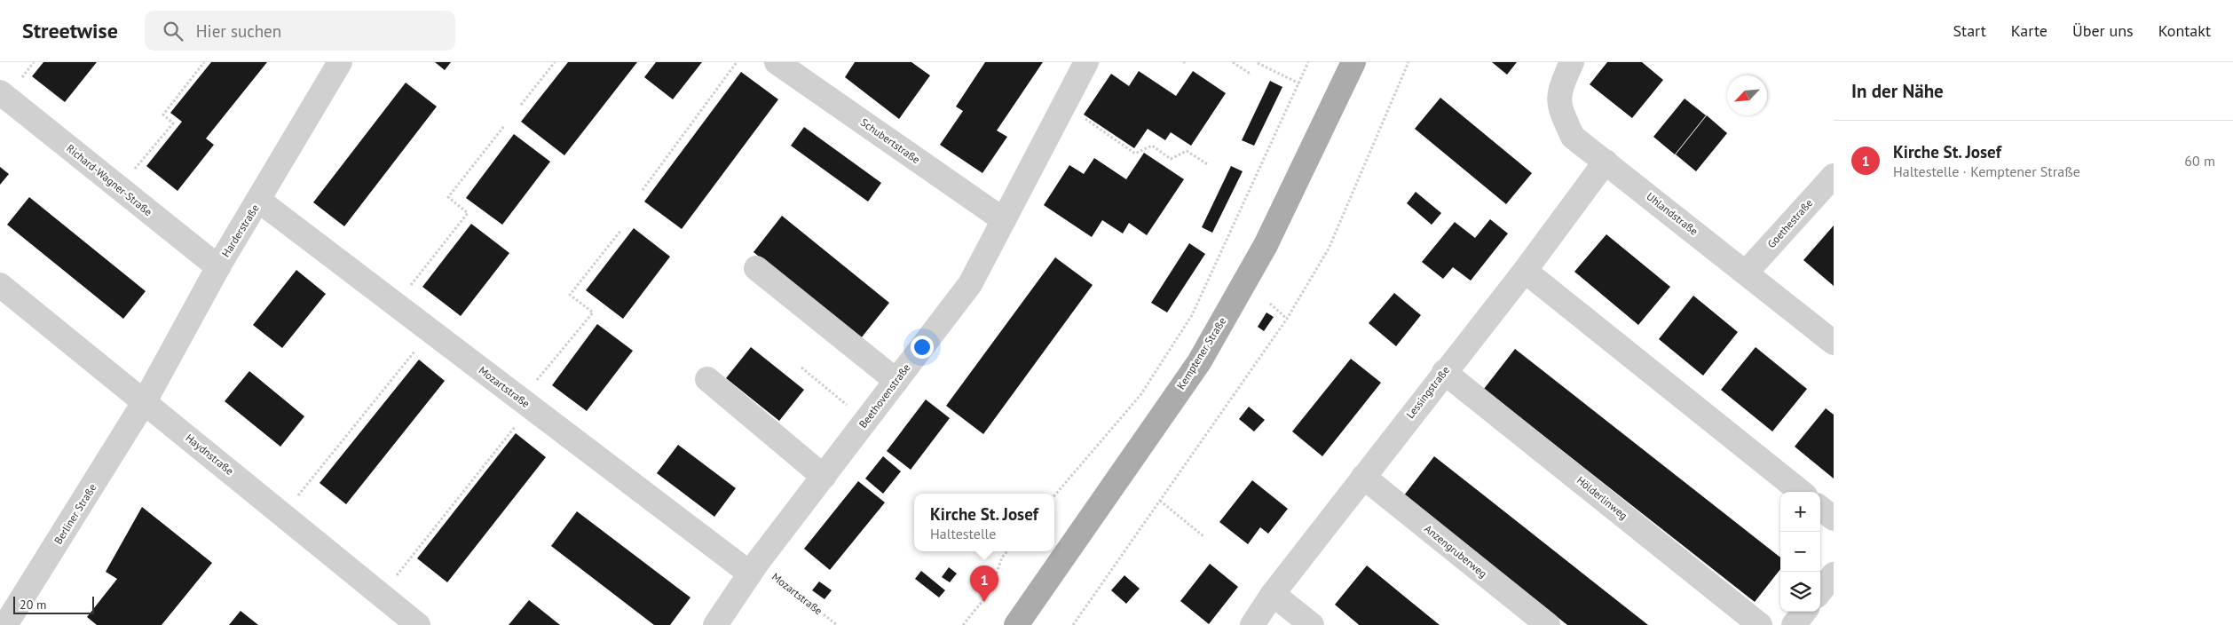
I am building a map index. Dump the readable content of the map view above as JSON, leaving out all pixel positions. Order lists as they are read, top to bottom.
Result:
{
  "streets": {
    "main road": ["Kemptener Straße"],
    "street": [
      "Schubertstraße",
      "Richard-Wagner-Straße",
      "Uhlandstraße",
      "Goethestraße",
      "Harderstraße",
      "Mozartstraße",
      "Lessingstraße",
      "Beethovenstraße",
      "Haydnstraße",
      "Hölderlinweg",
      "Berliner Straße",
      "Anzengruberweg"
    ]
  },
  "crossings": [
    ["Schubertstraße", "Beethovenstraße"],
    ["Richard-Wagner-Straße", "Harderstraße"],
    ["Uhlandstraße", "Goethestraße"],
    ["Uhlandstraße", "Lessingstraße"],
    ["Harderstraße", "Mozartstraße"],
    ["Harderstraße", "Haydnstraße"],
    ["Harderstraße", "Berliner Straße"],
    ["Mozartstraße", "Beethovenstraße"],
    ["Lessingstraße", "Hölderlinweg"],
    ["Lessingstraße", "Anzengruberweg"],
    ["Haydnstraße", "Berliner Straße"]
  ],
  "scale_bar": "20 m",
  "north": "bottom left",
  "page": {
    "header": "Streetwise",
    "search": "Hier suchen",
    "nav": [
      "Start",
      "Karte",
      "Über uns",
      "Kontakt"
    ],
    "heading": "In der Nähe",
    "list": [
      {
        "mark": "1",
        "name": "Kirche St. Josef",
        "note": "Haltestelle · Kemptener Straße",
        "value": "60 m"
      }
    ],
    "map_buttons": ["+", "−"],
    "popup": ["Kirche St. Josef", "Haltestelle"],
    "pins": "1",
    "scale": "20 m"
  }
}
